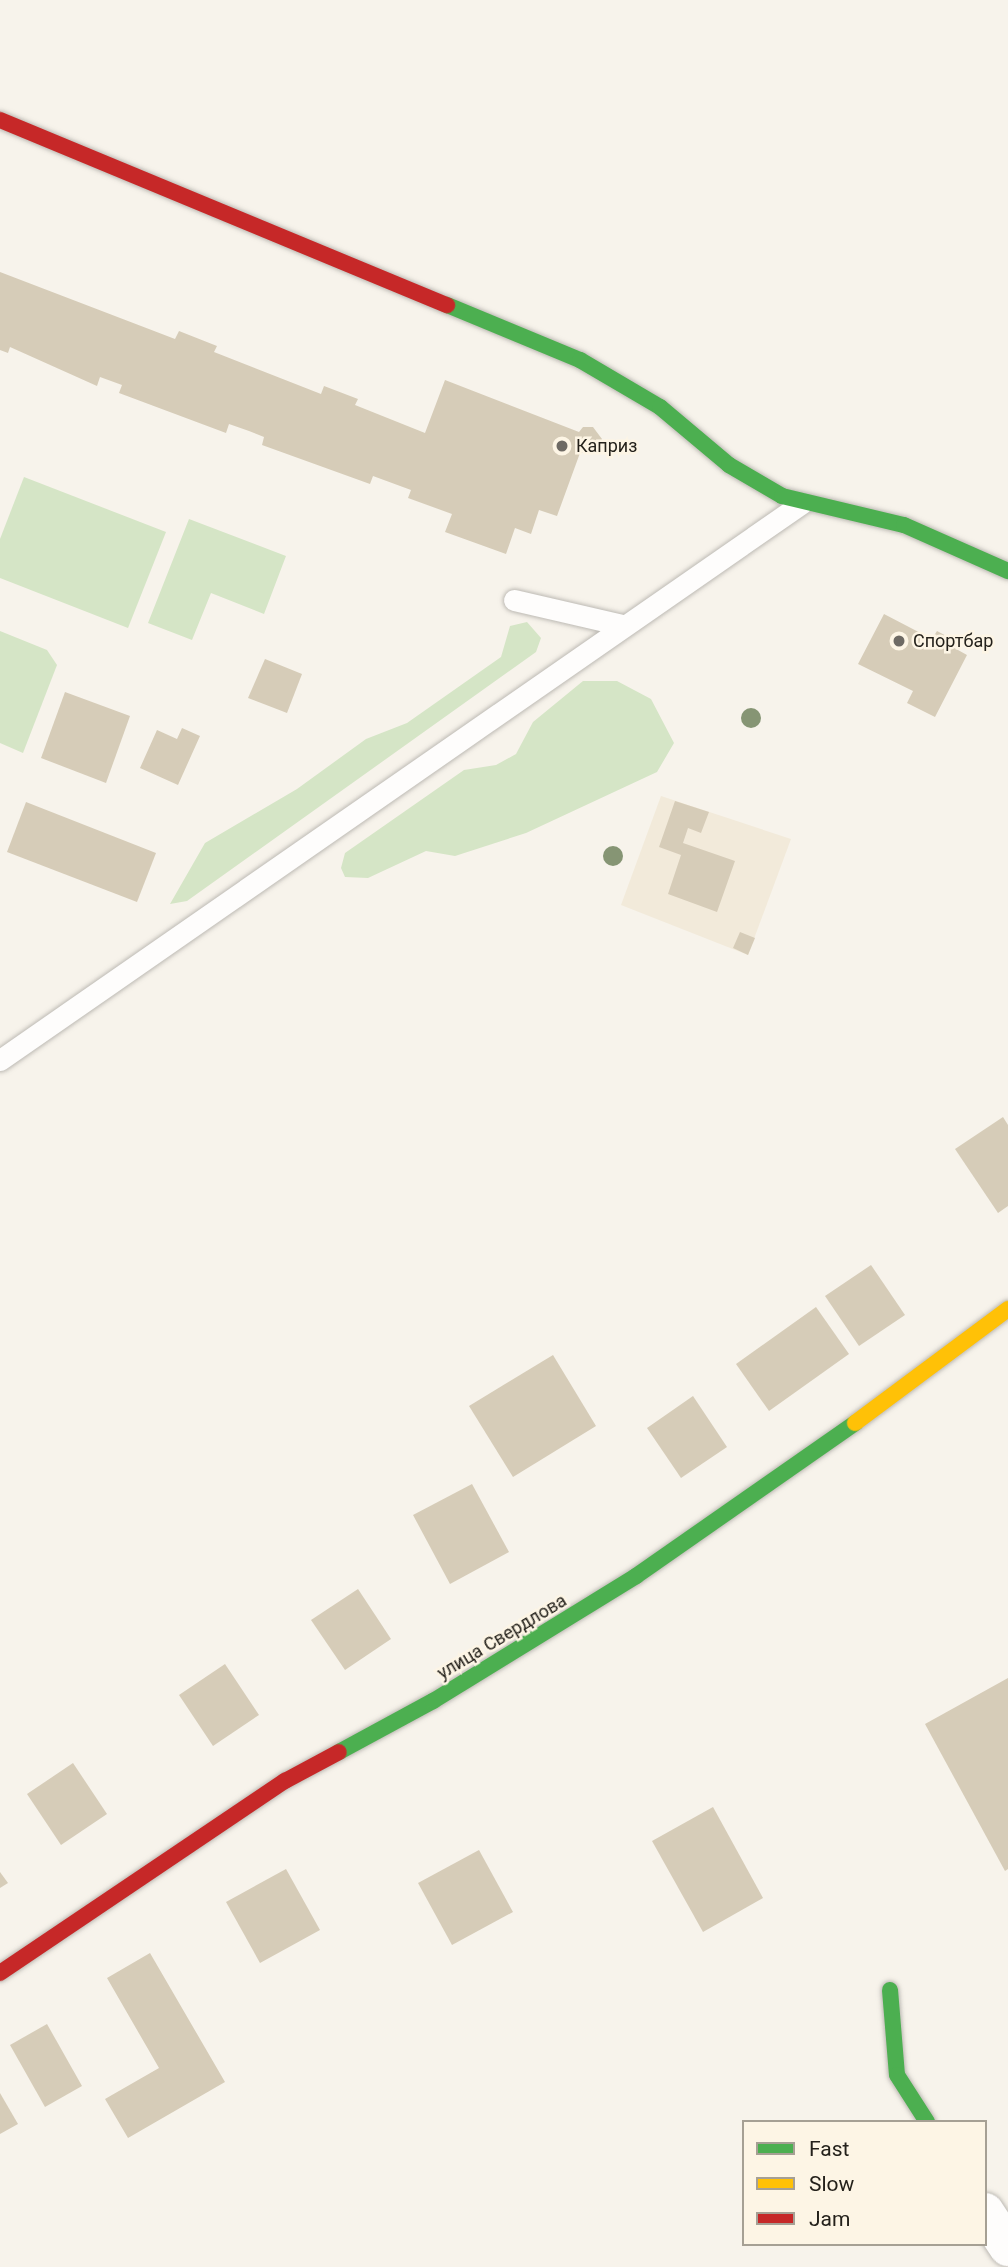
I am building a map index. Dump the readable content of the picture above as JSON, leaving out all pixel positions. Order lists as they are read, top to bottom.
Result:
{
  "streets": {
    "street": ["улица Свердлова"]
  },
  "places": ["Каприз", "Спортбар"],
  "legend": ["Fast", "Slow", "Jam"]
}
